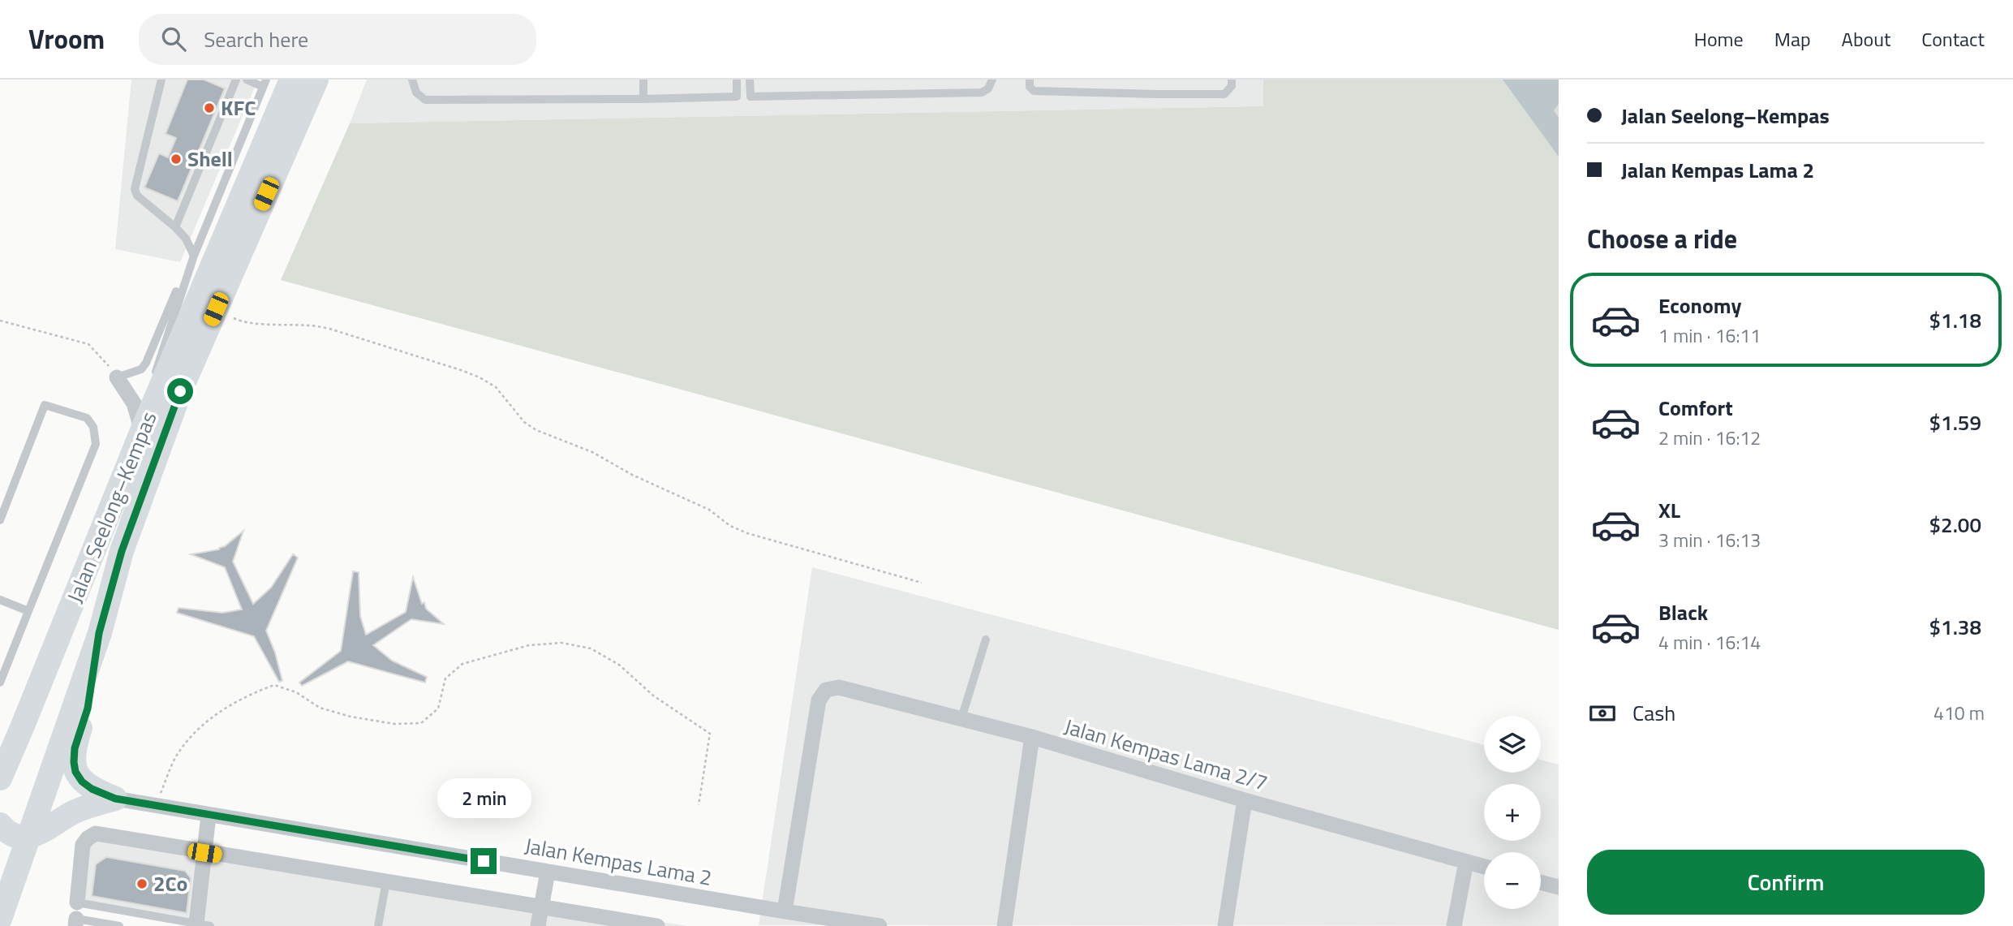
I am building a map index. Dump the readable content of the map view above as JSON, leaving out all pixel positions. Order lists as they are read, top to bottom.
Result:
{
  "streets": {
    "main road": ["Jalan Seelong–Kempas"],
    "street": ["Jalan Kempas Lama 2/7", "Jalan Kempas Lama 2"]
  },
  "crossings": [
    ["Jalan Kempas Lama 2/7", "Jalan Kempas Lama 2"]
  ],
  "places": ["KFC", "Shell", "2Co"],
  "page": {
    "header": "Vroom",
    "search": "Search here",
    "nav": [
      "Home",
      "Map",
      "About",
      "Contact"
    ],
    "banner": ["Jalan Seelong–Kempas", "Jalan Kempas Lama 2"],
    "heading": "Choose a ride",
    "list": [
      {
        "name": "Economy",
        "note": "1 min · 16:11",
        "value": "$1.18"
      },
      {
        "name": "Comfort",
        "note": "2 min · 16:12",
        "value": "$1.59"
      },
      {
        "name": "XL",
        "note": "3 min · 16:13",
        "value": "$2.00"
      },
      {
        "name": "Black",
        "note": "4 min · 16:14",
        "value": "$1.38"
      }
    ],
    "pay": ["Cash", "410 m"],
    "map_buttons": ["+", "−"],
    "bubble": "2 min",
    "buttons": "Confirm"
  }
}
